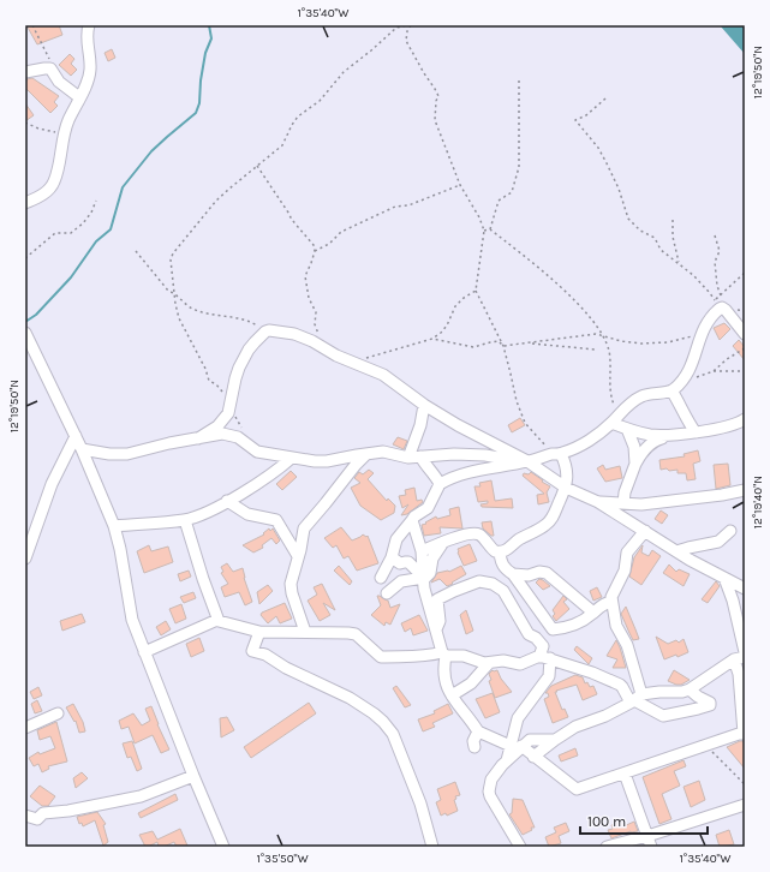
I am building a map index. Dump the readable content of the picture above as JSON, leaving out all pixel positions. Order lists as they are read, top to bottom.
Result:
{
  "scale_bar": "100 m",
  "coordinates": [
    "1°35'40\"W",
    "12°19'50\"N",
    "12°19'40\"N",
    "1°35'50\"W"
  ]
}
